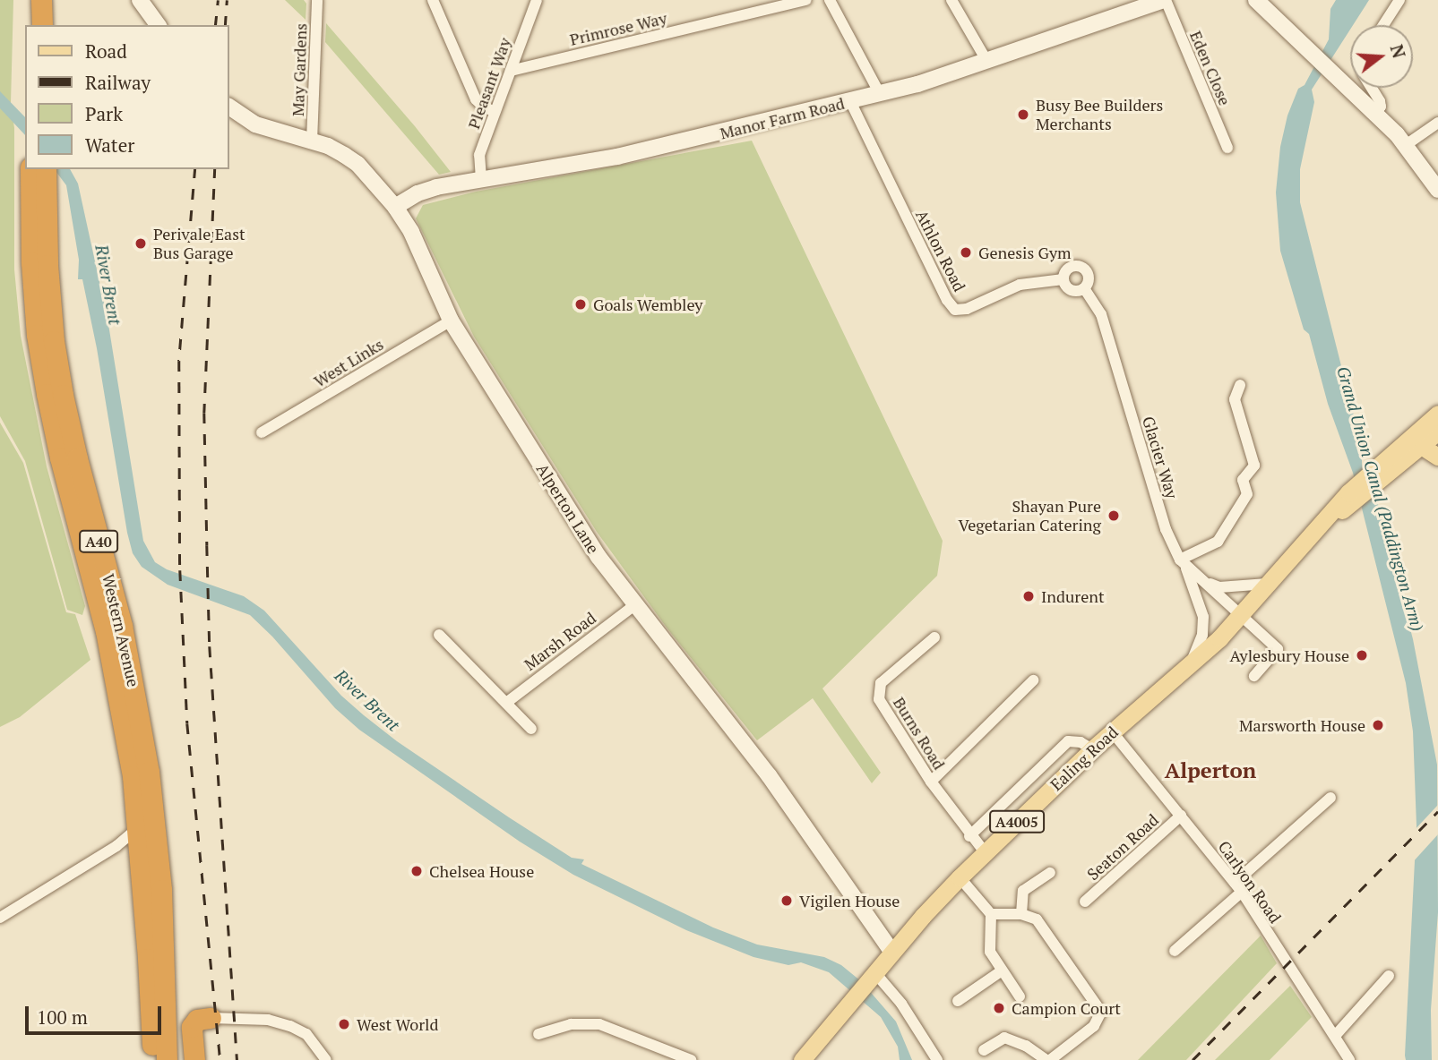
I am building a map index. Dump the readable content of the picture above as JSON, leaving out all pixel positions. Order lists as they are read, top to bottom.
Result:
{
  "streets": {
    "highway": ["A40", "Western Avenue"],
    "main road": [
      "Manor Farm Road",
      "Alperton Lane",
      "Ealing Road",
      "A4005"
    ],
    "street": [
      "Primrose Way",
      "Eden Close",
      "May Gardens",
      "Pleasant Way",
      "Athlon Road",
      "West Links",
      "Glacier Way",
      "Marsh Road",
      "Burns Road",
      "Seaton Road",
      "Carlyon Road"
    ]
  },
  "crossings": [
    ["Primrose Way", "Pleasant Way"],
    ["Eden Close", "Manor Farm Road"],
    ["May Gardens", "Alperton Lane"],
    ["Pleasant Way", "Manor Farm Road"],
    ["Manor Farm Road", "Athlon Road"],
    ["Manor Farm Road", "Alperton Lane"],
    ["Athlon Road", "Glacier Way"],
    ["West Links", "Alperton Lane"],
    ["Glacier Way", "Ealing Road"],
    ["Alperton Lane", "Marsh Road"],
    ["Alperton Lane", "Ealing Road"],
    ["A40", "Western Avenue"],
    ["Burns Road", "Ealing Road"],
    ["Ealing Road", "A4005"],
    ["Ealing Road", "Carlyon Road"],
    ["Seaton Road", "Carlyon Road"]
  ],
  "districts": ["Alperton"],
  "water": ["River Brent", "Grand Union Canal (Paddington Arm)"],
  "places": [
    "Busy Bee Builders Merchants",
    "Perivale East Bus Garage",
    "Genesis Gym",
    "Goals Wembley",
    "Shayan Pure Vegetarian Catering",
    "Indurent",
    "Aylesbury House",
    "Marsworth House",
    "Chelsea House",
    "Vigilen House",
    "Campion Court",
    "West World"
  ],
  "legend": [
    "Road",
    "Railway",
    "Park",
    "Water"
  ],
  "scale_bar": "100 m",
  "north": "right"
}
